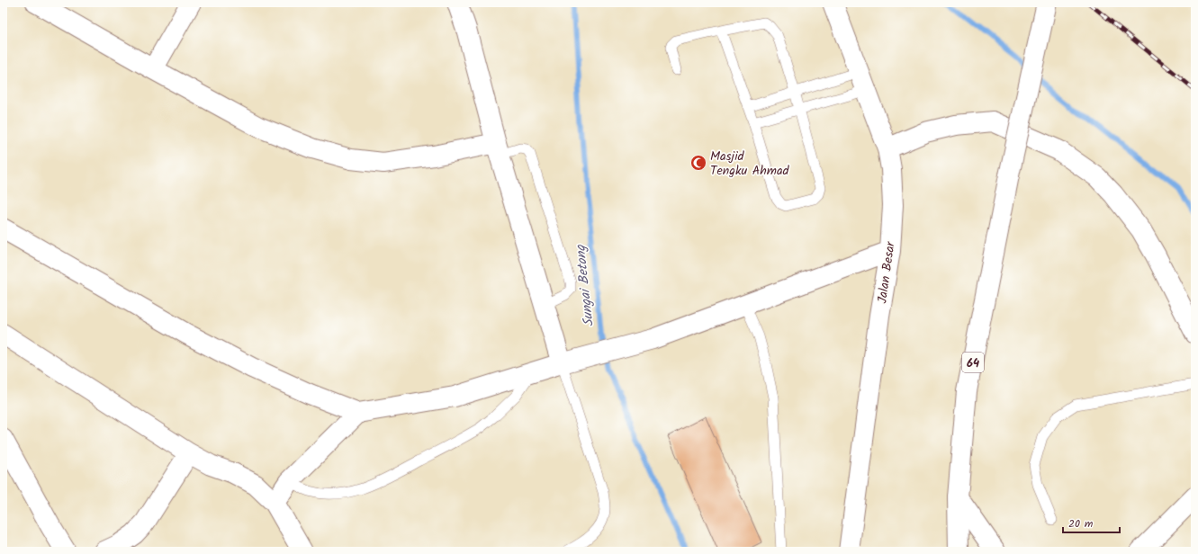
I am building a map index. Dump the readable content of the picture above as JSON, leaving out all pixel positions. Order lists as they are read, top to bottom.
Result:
{
  "streets": {
    "street": ["Jalan Besar", "64"]
  },
  "water": ["Sungai Betong"],
  "places": {
    "mosque": ["Masjid Tengku Ahmad"]
  },
  "scale_bar": "20 m"
}
